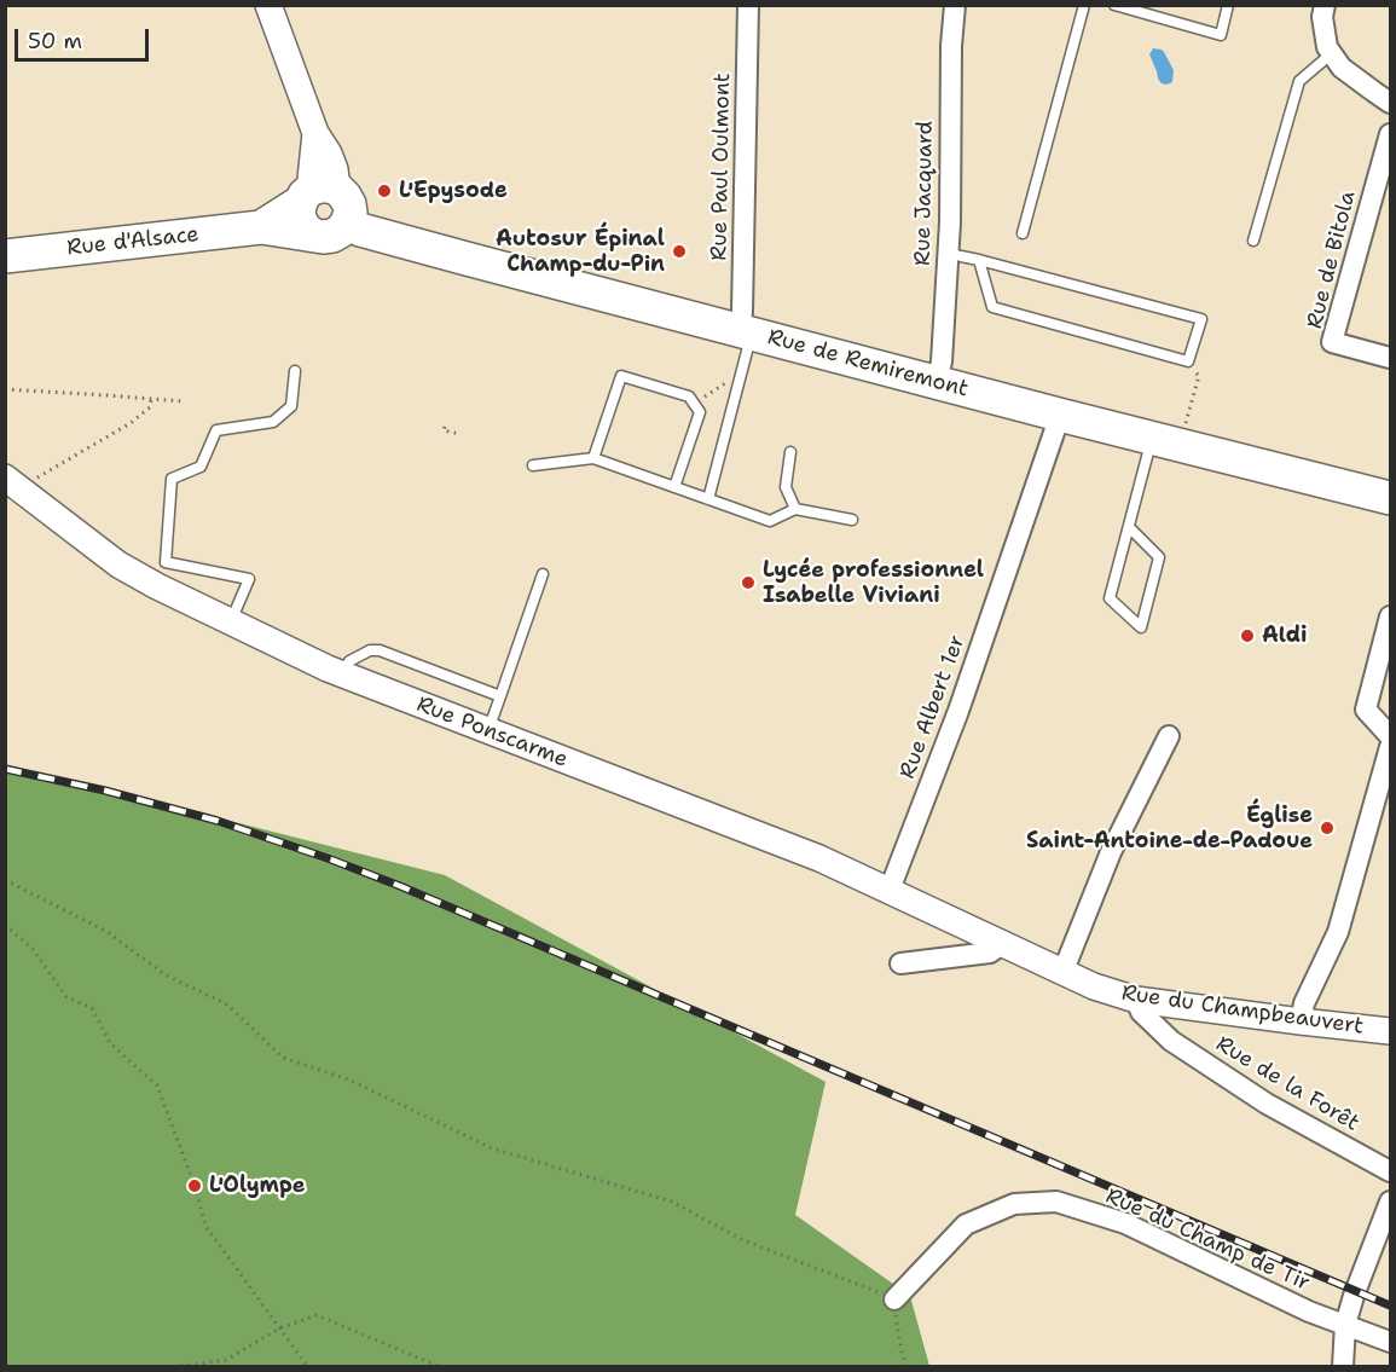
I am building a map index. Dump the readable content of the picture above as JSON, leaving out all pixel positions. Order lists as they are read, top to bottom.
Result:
{
  "streets": {
    "main road": ["Rue d'Alsace", "Rue de Remiremont"],
    "street": [
      "Rue Paul Oulmont",
      "Rue Jacquard",
      "Rue de Bitola",
      "Rue Albert 1er",
      "Rue Ponscarme",
      "Rue du Champbeauvert",
      "Rue de la Forêt",
      "Rue du Champ de Tir"
    ]
  },
  "crossings": [
    ["Rue Paul Oulmont", "Rue de Remiremont"],
    ["Rue Jacquard", "Rue de Remiremont"],
    ["Rue d'Alsace", "Rue de Remiremont"],
    ["Rue de Remiremont", "Rue Albert 1er"],
    ["Rue Albert 1er", "Rue Ponscarme"],
    ["Rue Ponscarme", "Rue du Champbeauvert"],
    ["Rue du Champbeauvert", "Rue de la Forêt"]
  ],
  "places": [
    "L'Epysode",
    "Autosur Épinal Champ-du-Pin",
    "Lycée professionnel Isabelle Viviani",
    "Aldi",
    "Église Saint-Antoine-de-Padoue",
    "L'Olympe"
  ],
  "scale_bar": "50 m"
}
